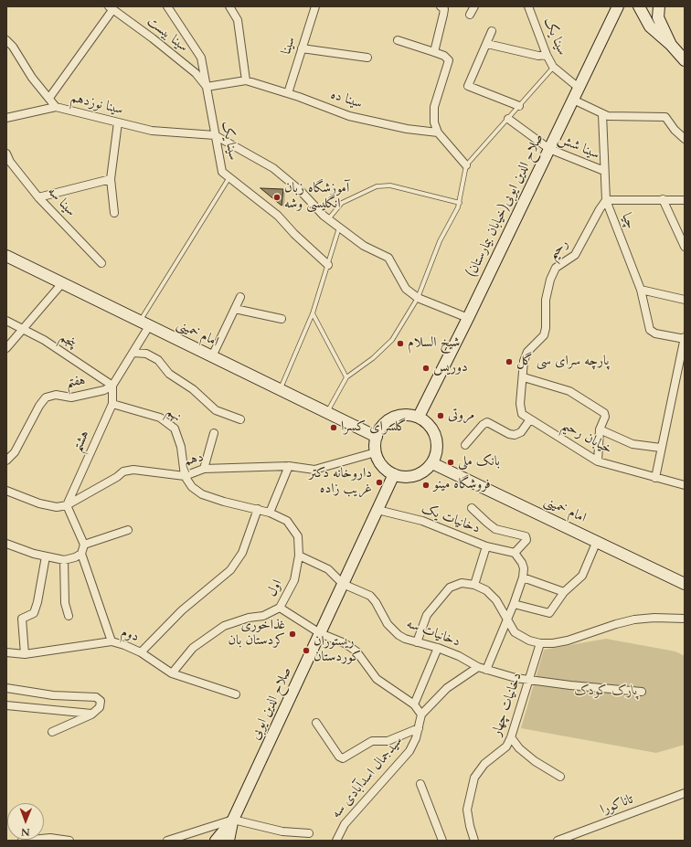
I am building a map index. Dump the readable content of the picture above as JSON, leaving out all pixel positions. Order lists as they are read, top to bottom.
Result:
{
  "streets": {
    "main road": ["صلاح الدین ایوبی(خیابان بیمارستان)", "امام خمینی", "صلاح الدین ایوبی"],
    "street": [
      "سینا بیست",
      "سینا یک",
      "سینا",
      "سینا ده",
      "سینا نوزدهم",
      "سینا شش",
      "سینا سه",
      "چیا",
      "رحیم",
      "پنجم",
      "هفتم",
      "نهم",
      "خیابان رحیم",
      "هشتم",
      "دهم",
      "دخانیات یک",
      "اول",
      "دخانیات سه",
      "دوم",
      "دخانیات چهار",
      "سیدجمال اسدآبادی سه",
      "تاناکورا"
    ]
  },
  "crossings": [
    ["سینا بیست", "سینا یک"],
    ["سینا بیست", "سینا ده"],
    ["سینا یک", "سینا ده"],
    ["سینا یک", "سینا نوزدهم"],
    ["سینا یک", "صلاح الدین ایوبی(خیابان بیمارستان)"],
    ["سینا", "سینا ده"],
    ["سینا شش", "صلاح الدین ایوبی(خیابان بیمارستان)"],
    ["سینا شش", "چیا"],
    ["صلاح الدین ایوبی(خیابان بیمارستان)", "امام خمینی"],
    ["صلاح الدین ایوبی(خیابان بیمارستان)", "دهم"],
    ["صلاح الدین ایوبی(خیابان بیمارستان)", "صلاح الدین ایوبی"],
    ["چیا", "رحیم"],
    ["رحیم", "خیابان رحیم"],
    ["امام خمینی", "دهم"],
    ["امام خمینی", "صلاح الدین ایوبی"],
    ["پنجم", "هفتم"],
    ["پنجم", "هشتم"],
    ["هفتم", "هشتم"],
    ["نهم", "هشتم"],
    ["نهم", "دهم"],
    ["نهم", "اول"],
    ["هشتم", "دهم"],
    ["دهم", "اول"],
    ["دهم", "صلاح الدین ایوبی"],
    ["دخانیات یک", "صلاح الدین ایوبی"],
    ["اول", "دخانیات سه"],
    ["اول", "دوم"],
    ["دخانیات سه", "صلاح الدین ایوبی"],
    ["دخانیات سه", "دخانیات چهار"]
  ],
  "parks": ["پارک کودک"],
  "places": [
    "آموزشگاه زبان انگلیسی وشه",
    "شیخ السلام",
    "پارچه سرای سی گل",
    "دوریس",
    "مروتی",
    "گلسرای کسرا",
    "بانک ملی",
    "داروخانه دکتر غریب زاده",
    "فروشگاه مینو",
    "غذاخوری کردستان بان",
    "ریستوران کوردستان"
  ],
  "north": "bottom"
}
